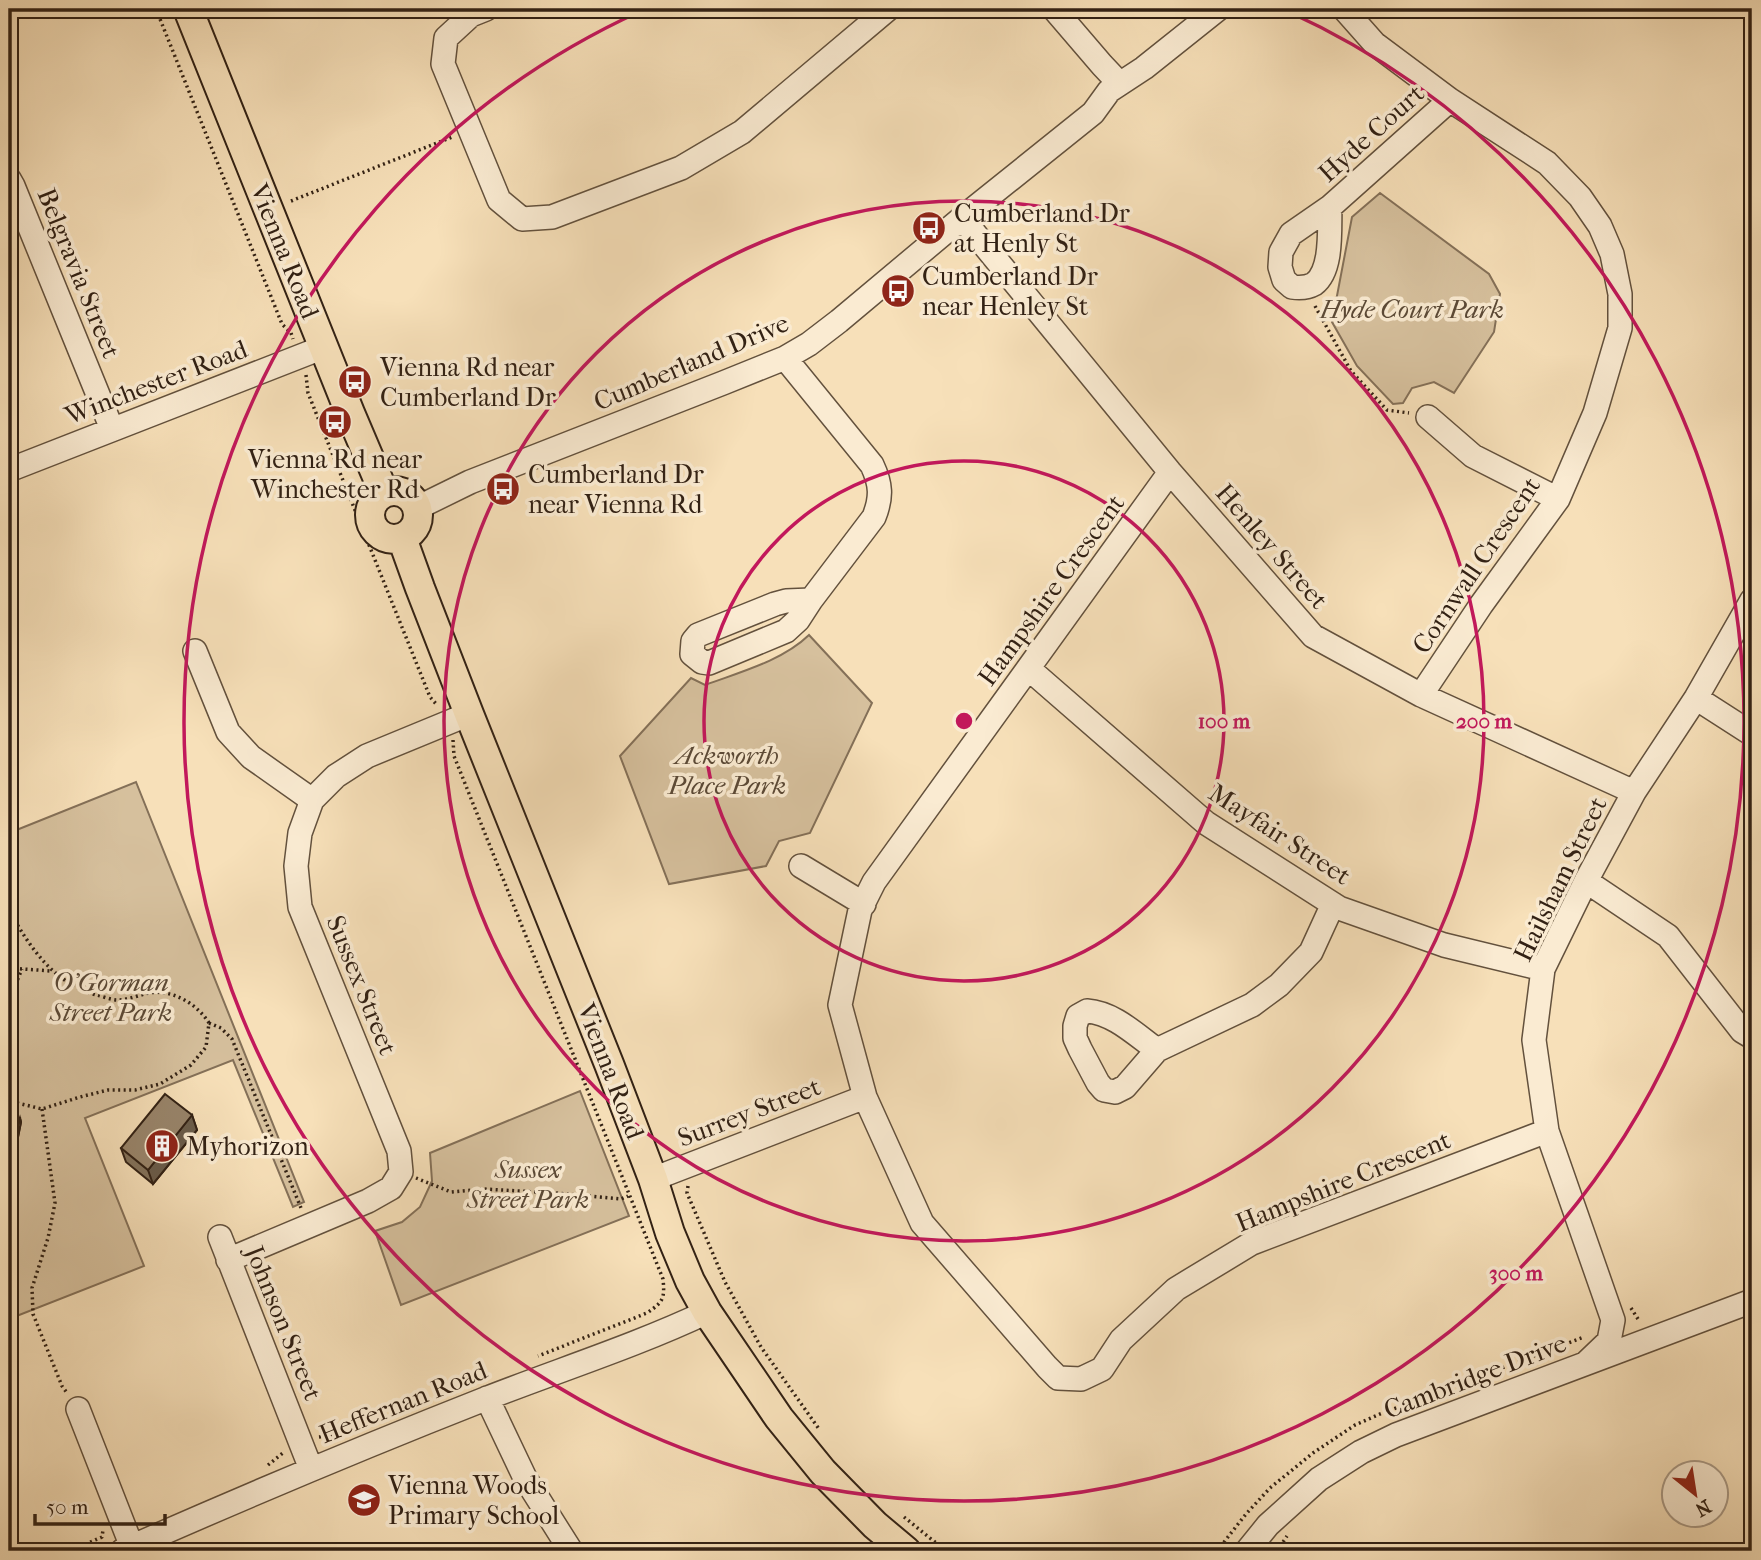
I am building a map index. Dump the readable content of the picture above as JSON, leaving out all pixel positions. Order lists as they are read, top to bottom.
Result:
{
  "streets": {
    "main road": ["Vienna Road"],
    "street": [
      "Hyde Court",
      "Belgravia Street",
      "Cumberland Drive",
      "Winchester Road",
      "Henley Street",
      "Cornwall Crescent",
      "Hampshire Crescent",
      "Mayfair Street",
      "Hailsham Street",
      "Sussex Street",
      "Surrey Street",
      "Johnson Street",
      "Cambridge Drive",
      "Heffernan Road"
    ]
  },
  "crossings": [
    ["Hyde Court", "Cornwall Crescent"],
    ["Vienna Road", "Cumberland Drive"],
    ["Vienna Road", "Winchester Road"],
    ["Vienna Road", "Sussex Street"],
    ["Vienna Road", "Surrey Street"],
    ["Vienna Road", "Heffernan Road"],
    ["Belgravia Street", "Winchester Road"],
    ["Cumberland Drive", "Henley Street"],
    ["Henley Street", "Cornwall Crescent"],
    ["Henley Street", "Hampshire Crescent"],
    ["Henley Street", "Hailsham Street"],
    ["Hampshire Crescent", "Mayfair Street"],
    ["Hampshire Crescent", "Hailsham Street"],
    ["Hampshire Crescent", "Surrey Street"],
    ["Mayfair Street", "Hailsham Street"],
    ["Hailsham Street", "Cambridge Drive"],
    ["Johnson Street", "Heffernan Road"]
  ],
  "parks": [
    "Hyde Court Park",
    "Ackworth Place Park",
    "O'Gorman Street Park",
    "Sussex Street Park"
  ],
  "places": {
    "bus stop": [
      "Cumberland Dr at Henly St",
      "Cumberland Dr near Henley St",
      "Vienna Rd near Cumberland Dr",
      "Vienna Rd near Winchester Rd",
      "Cumberland Dr near Vienna Rd"
    ],
    "building": ["Myhorizon"],
    "school or university": ["Vienna Woods Primary School"]
  },
  "scale_bar": "50 m",
  "north": "bottom right",
  "rings": ["100 m", "200 m", "300 m"]
}
